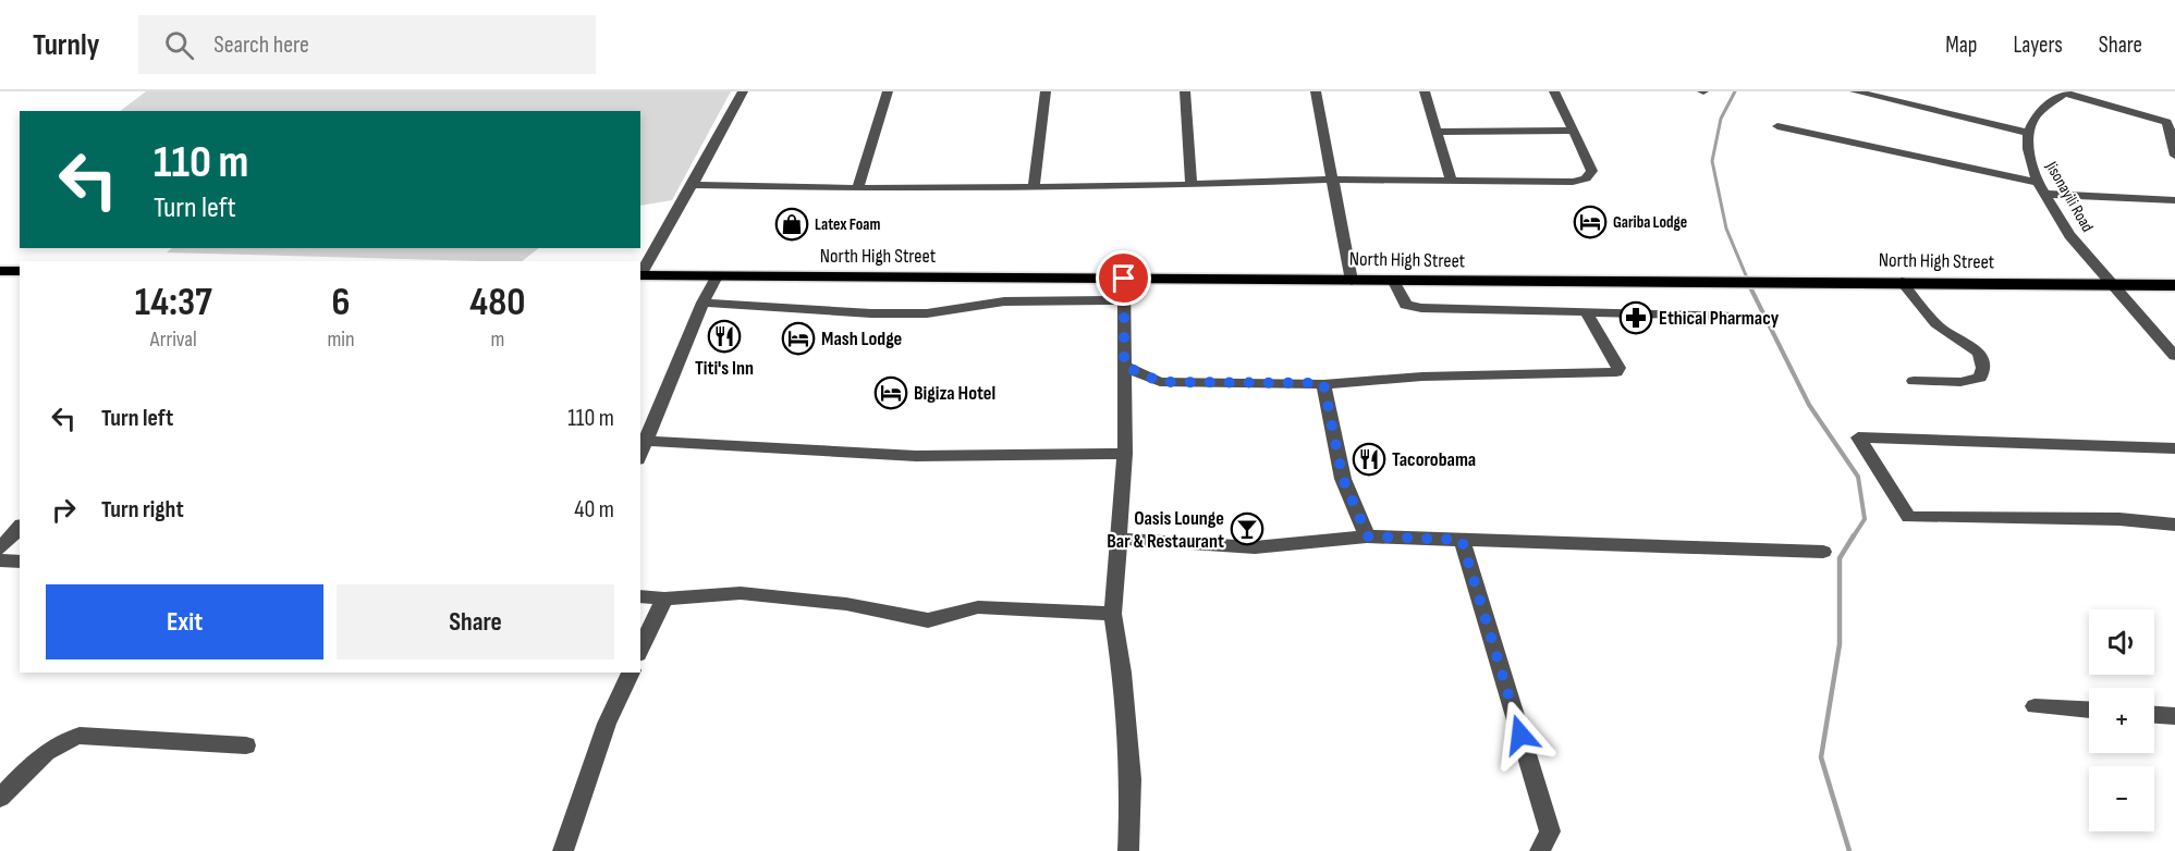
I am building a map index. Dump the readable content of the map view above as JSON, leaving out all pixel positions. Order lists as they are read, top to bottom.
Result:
{
  "streets": {
    "highway": ["North High Street"],
    "street": ["Jisonayili Road"]
  },
  "crossings": [
    ["Jisonayili Road", "North High Street"]
  ],
  "places": {
    "hotel": ["Gariba Lodge", "Mash Lodge", "Bigiza Hotel"],
    "shop": ["Latex Foam"],
    "pharmacy": ["Ethical Pharmacy"],
    "restaurant": ["Titi's Inn", "Tacorobama"],
    "bar": ["Oasis Lounge Bar & Restaurant"]
  },
  "page": {
    "header": "Turnly",
    "search": "Search here",
    "nav": ["Map", "Layers", "Share"],
    "turn": ["110 m", "Turn left"],
    "eta": [
      "14:37",
      "Arrival",
      "6",
      "min",
      "480",
      "m"
    ],
    "list": [
      {
        "name": "Turn left",
        "value": "110 m"
      },
      {
        "name": "Turn right",
        "value": "40 m"
      }
    ],
    "buttons": ["Exit", "Share"],
    "map_buttons": ["+", "−"]
  }
}
